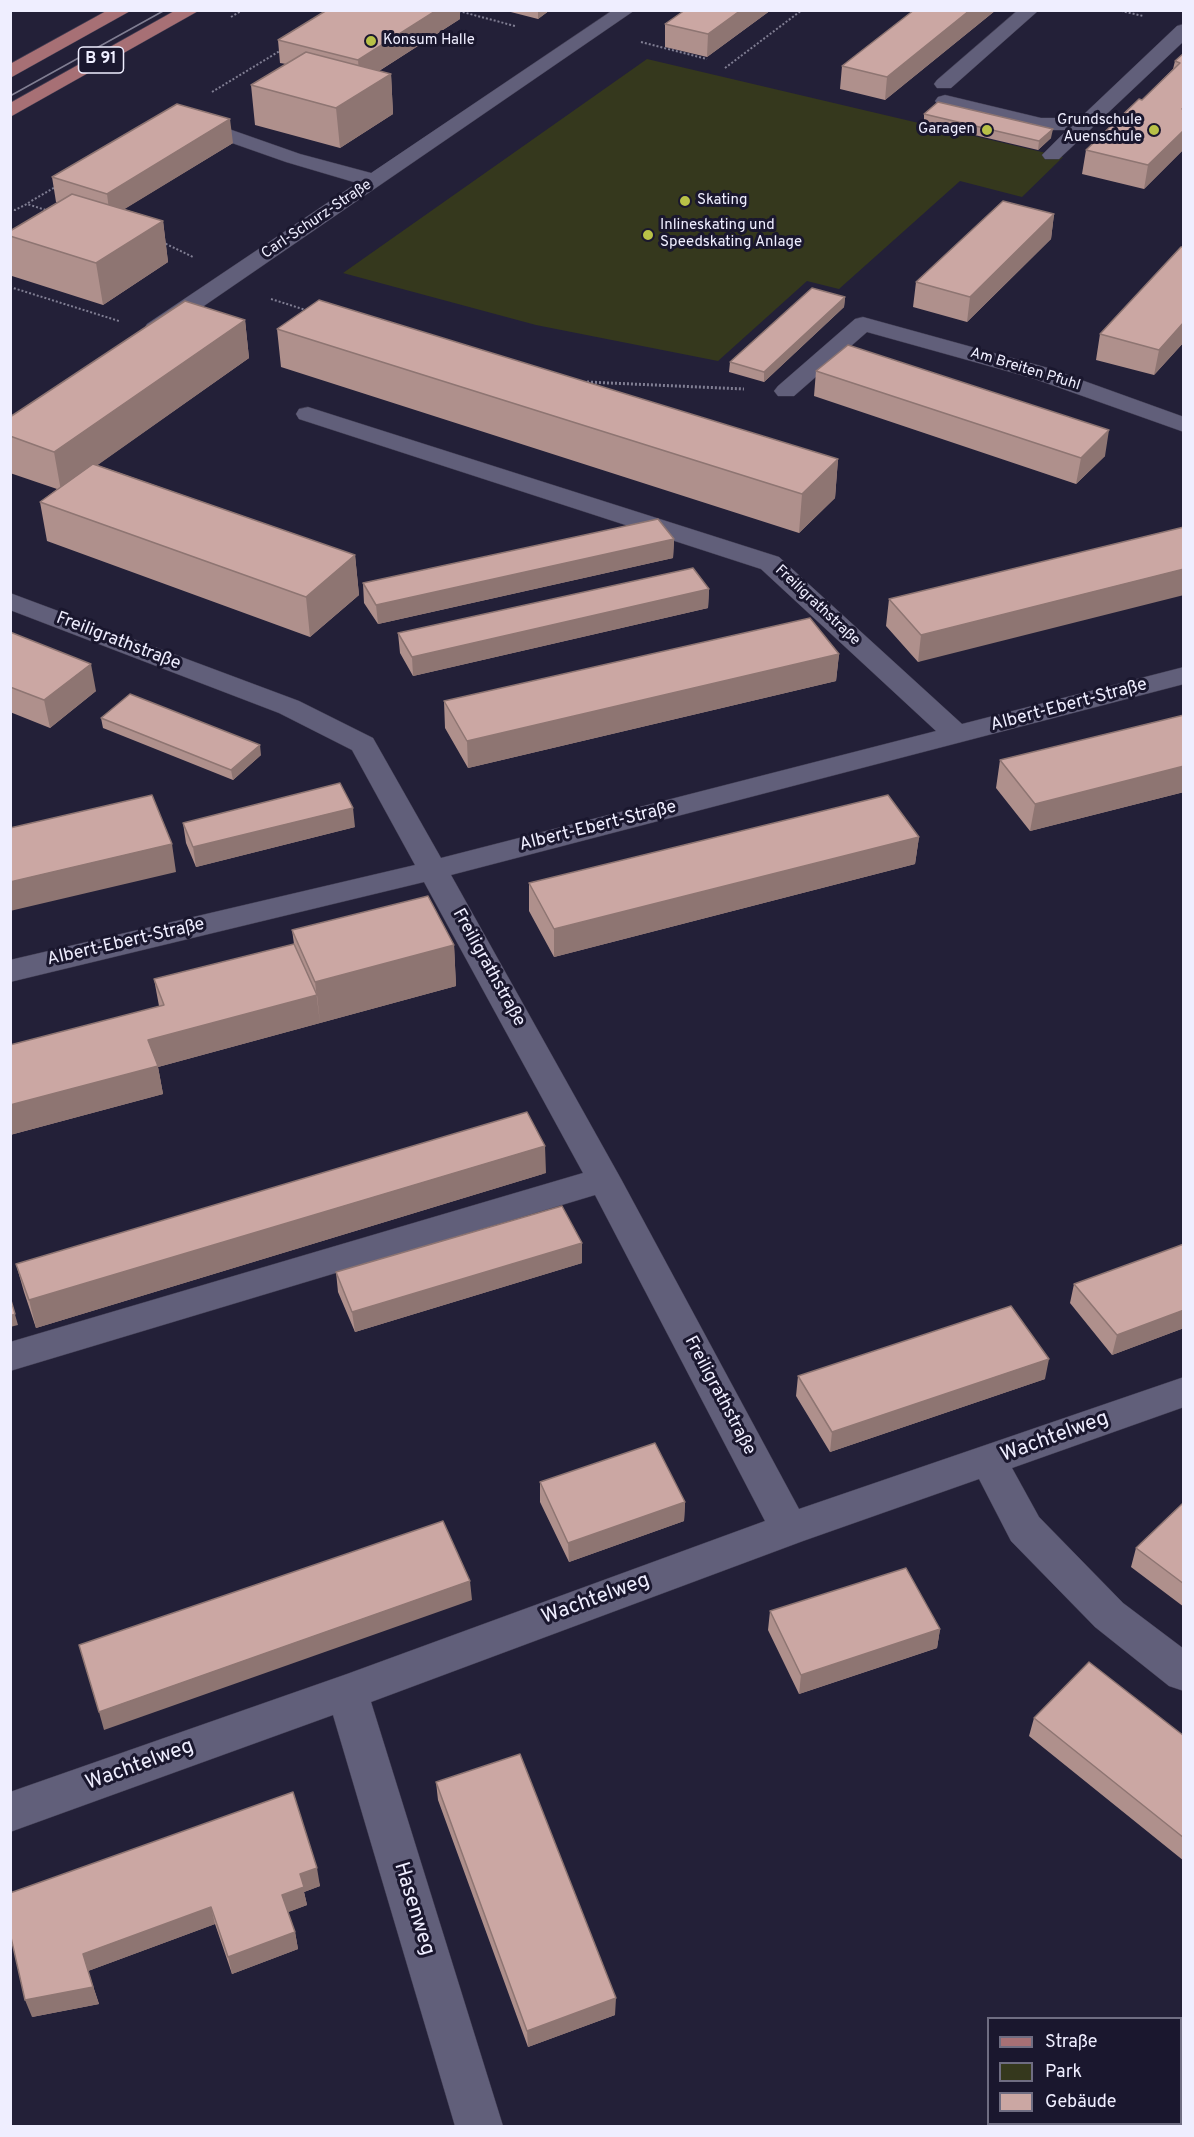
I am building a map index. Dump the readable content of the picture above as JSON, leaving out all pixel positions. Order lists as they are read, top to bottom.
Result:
{
  "streets": {
    "main road": ["B 91"],
    "street": [
      "Carl-Schurz-Straße",
      "Am Breiten Pfuhl",
      "Freiligrathstraße",
      "Albert-Ebert-Straße",
      "Wachtelweg",
      "Hasenweg"
    ]
  },
  "crossings": [
    ["Freiligrathstraße", "Albert-Ebert-Straße"],
    ["Freiligrathstraße", "Wachtelweg"],
    ["Wachtelweg", "Hasenweg"]
  ],
  "places": [
    "Konsum Halle",
    "Garagen",
    "Grundschule Auenschule",
    "Skating",
    "Inlineskating und Speedskating Anlage"
  ],
  "legend": ["Straße", "Park", "Gebäude"]
}
